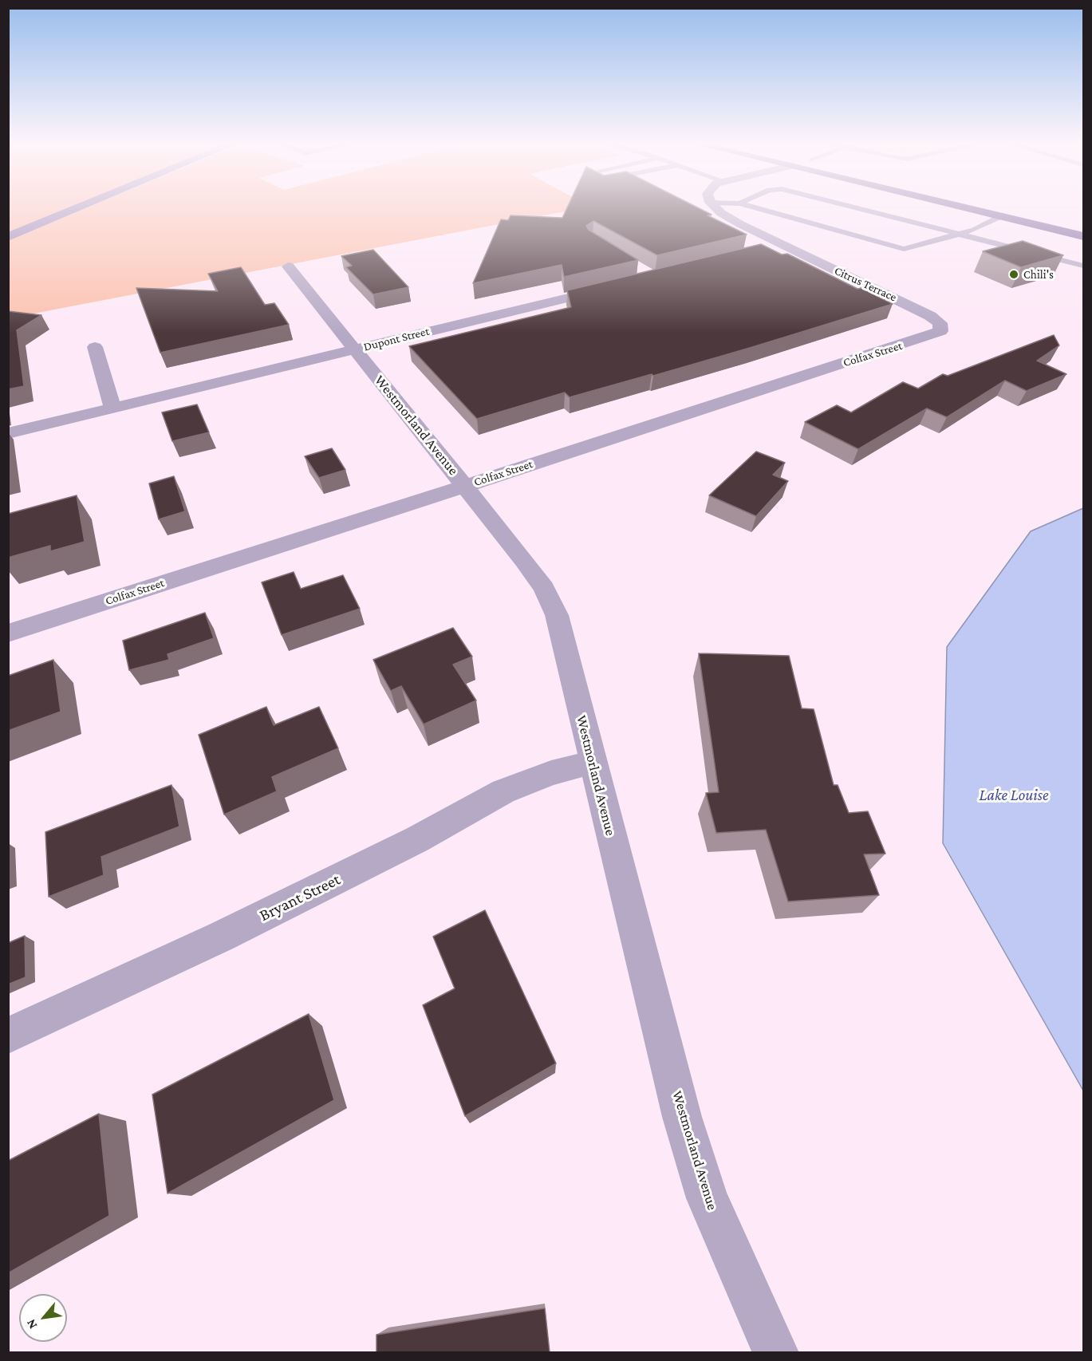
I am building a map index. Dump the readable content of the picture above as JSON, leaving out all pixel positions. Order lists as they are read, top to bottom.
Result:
{
  "streets": {
    "street": [
      "Citrus Terrace",
      "Dupont Street",
      "Colfax Street",
      "Westmorland Avenue",
      "Bryant Street"
    ]
  },
  "crossings": [
    ["Citrus Terrace", "Colfax Street"],
    ["Dupont Street", "Westmorland Avenue"],
    ["Colfax Street", "Westmorland Avenue"],
    ["Westmorland Avenue", "Bryant Street"]
  ],
  "water": ["Lake Louise"],
  "places": ["Chili's"],
  "north": "bottom left"
}
